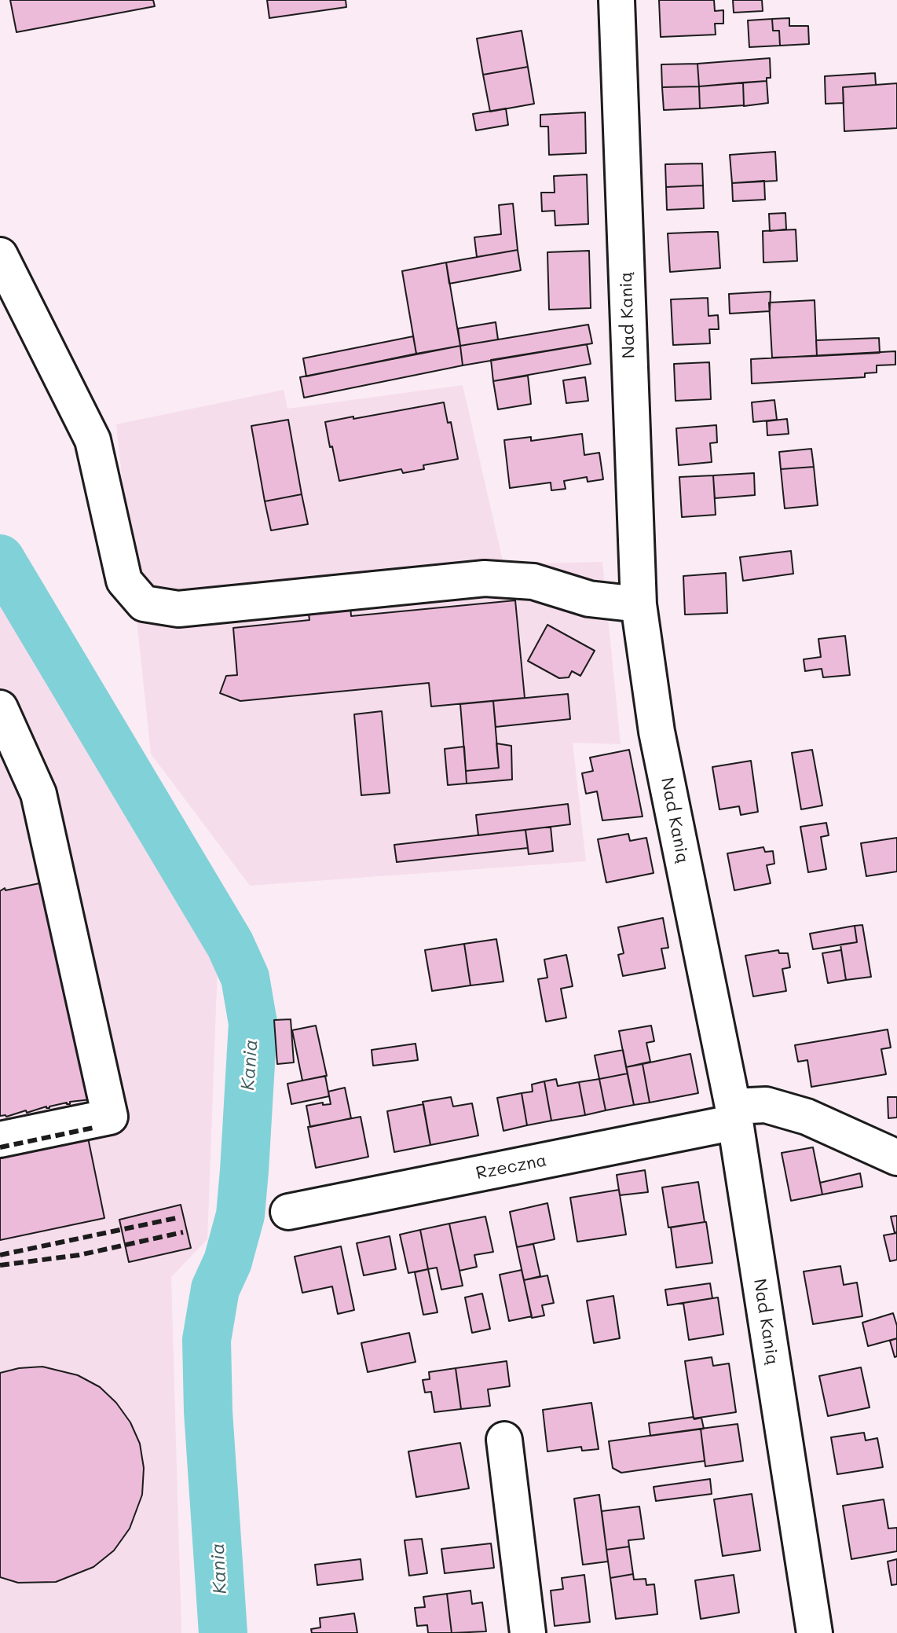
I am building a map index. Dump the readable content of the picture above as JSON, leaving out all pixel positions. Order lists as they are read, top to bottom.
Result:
{
  "streets": {
    "street": ["Nad Kanią", "Rzeczna"]
  },
  "crossings": [
    ["Nad Kanią", "Rzeczna"]
  ],
  "water": ["Kania"]
}
